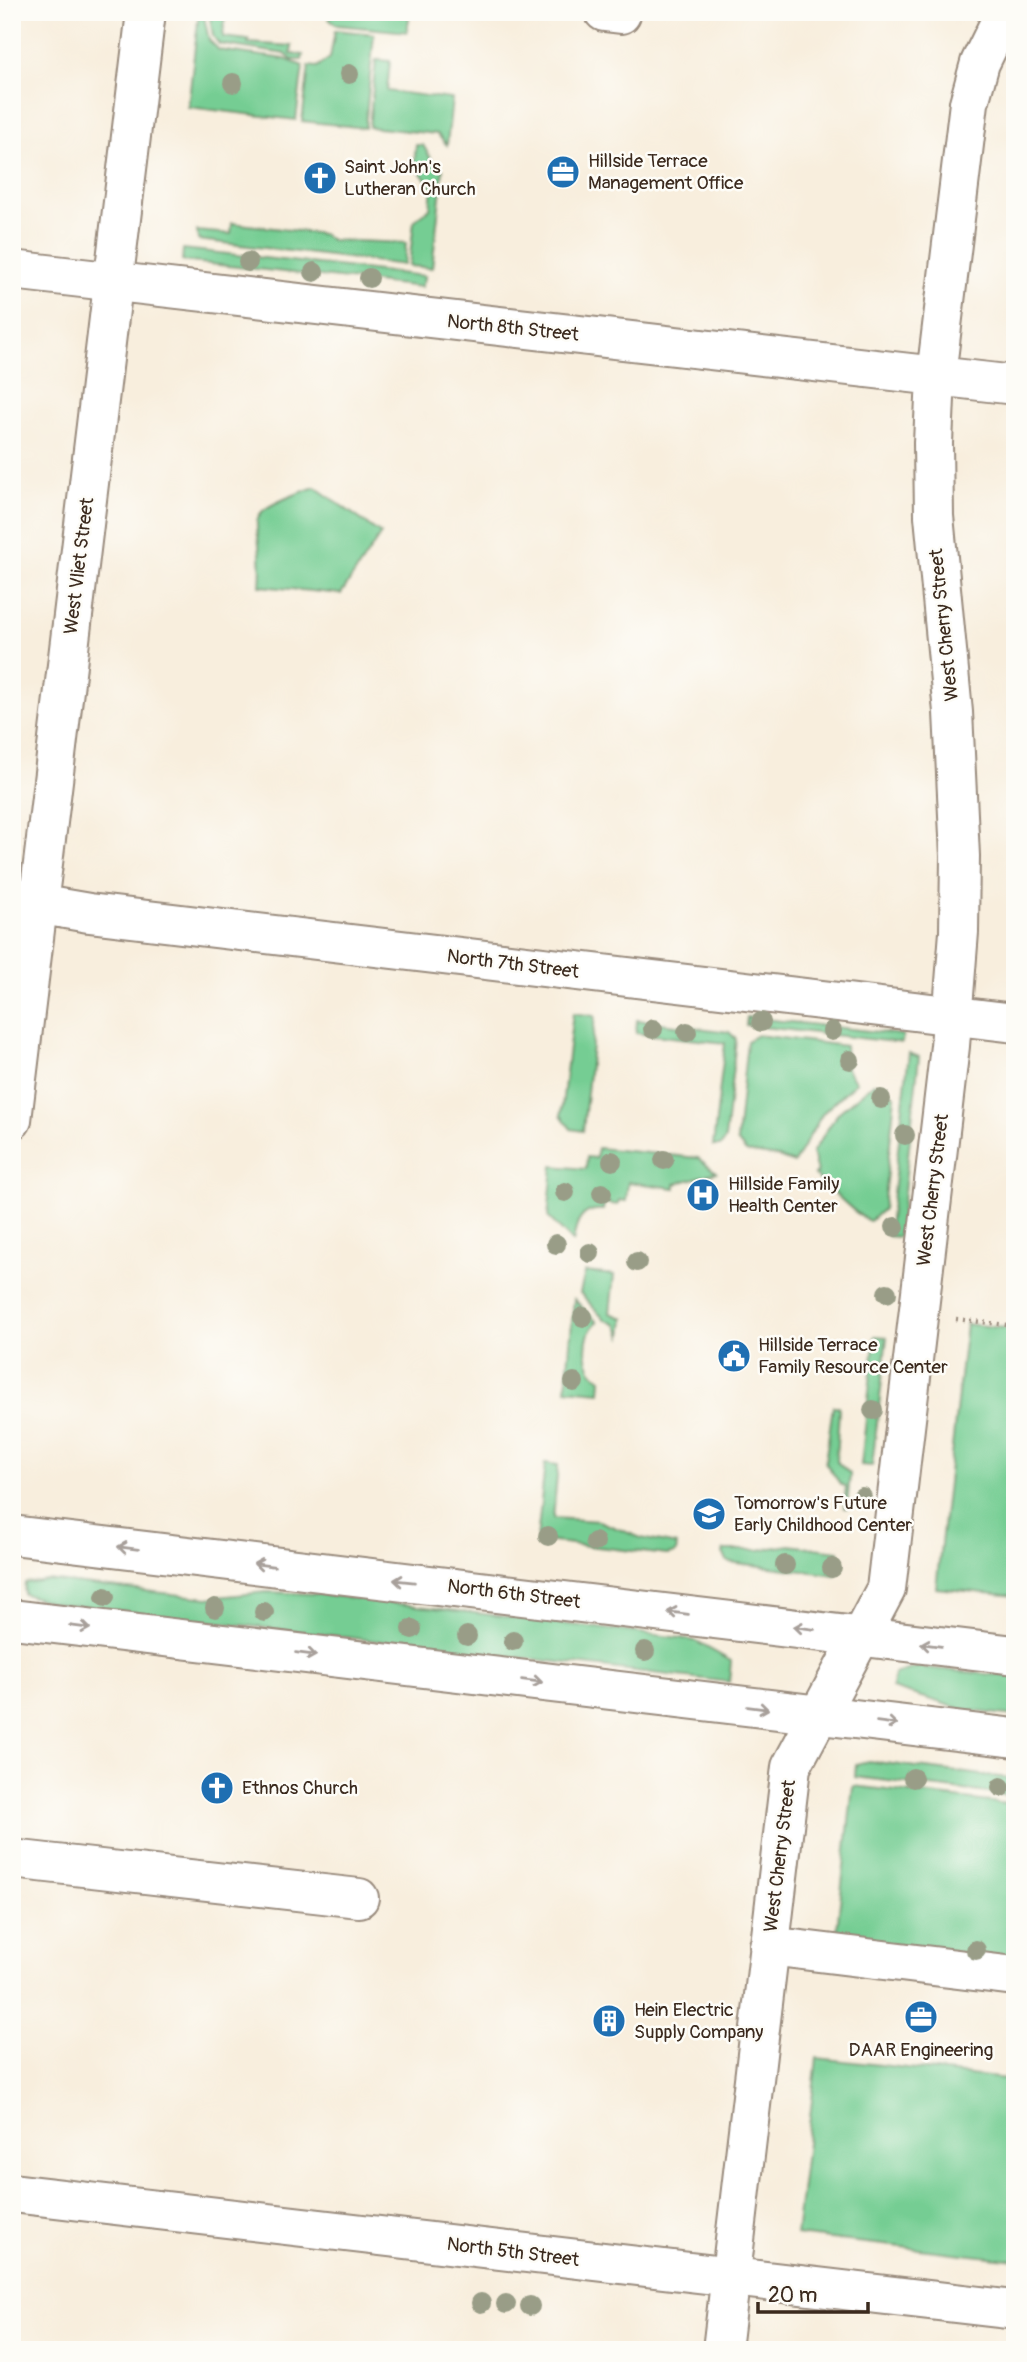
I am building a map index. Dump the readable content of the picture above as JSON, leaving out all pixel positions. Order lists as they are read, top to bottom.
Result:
{
  "streets": {
    "street": [
      "North 8th Street",
      "West Vliet Street",
      "West Cherry Street",
      "North 7th Street",
      "North 6th Street",
      "North 5th Street"
    ]
  },
  "crossings": [
    ["North 8th Street", "West Vliet Street"],
    ["North 8th Street", "West Cherry Street"],
    ["West Vliet Street", "North 7th Street"],
    ["West Cherry Street", "North 7th Street"],
    ["West Cherry Street", "North 6th Street"],
    ["West Cherry Street", "North 5th Street"]
  ],
  "places": {
    "office": ["Hillside Terrace Management Office", "DAAR Engineering"],
    "church": ["Saint John's Lutheran Church", "Ethnos Church"],
    "hospital": ["Hillside Family Health Center"],
    "public building": ["Hillside Terrace Family Resource Center"],
    "school or university": ["Tomorrow's Future Early Childhood Center"],
    "building": ["Hein Electric Supply Company"]
  },
  "scale_bar": "20 m"
}
